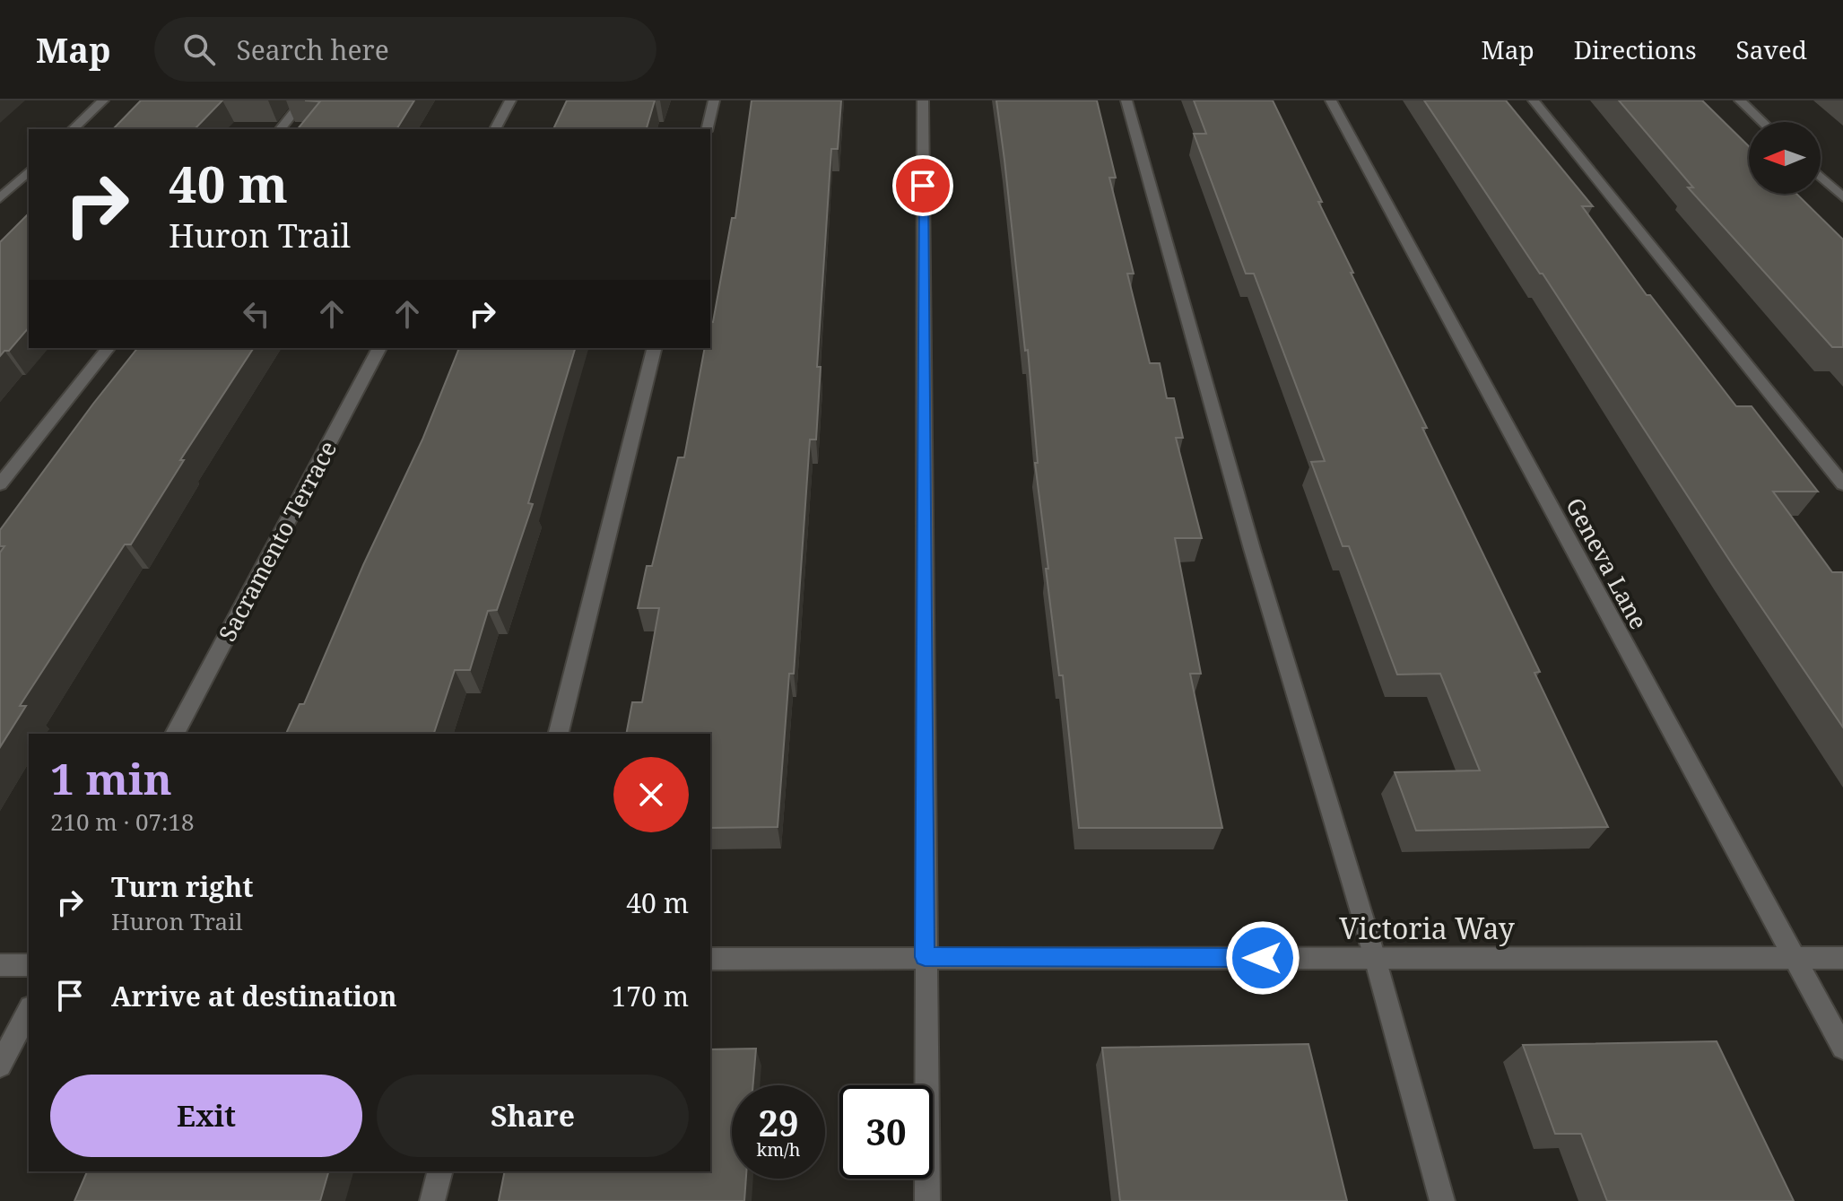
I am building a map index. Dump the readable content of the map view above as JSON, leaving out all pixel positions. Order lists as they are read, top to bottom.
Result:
{
  "streets": {
    "street": ["Sacramento Terrace", "Geneva Lane", "Victoria Way"]
  },
  "crossings": [
    ["Geneva Lane", "Victoria Way"]
  ],
  "north": "left",
  "page": {
    "header": "Map",
    "search": "Search here",
    "nav": ["Map", "Directions", "Saved"],
    "turn": ["40 m", "Huron Trail"],
    "heading": ["1 min", "210 m · 07:18"],
    "list": [
      {
        "name": "Turn right",
        "note": "Huron Trail",
        "value": "40 m"
      },
      {
        "name": "Arrive at destination",
        "value": "170 m"
      }
    ],
    "buttons": ["Exit", "Share"],
    "speed": "29 km/h",
    "limit": "30"
  }
}
